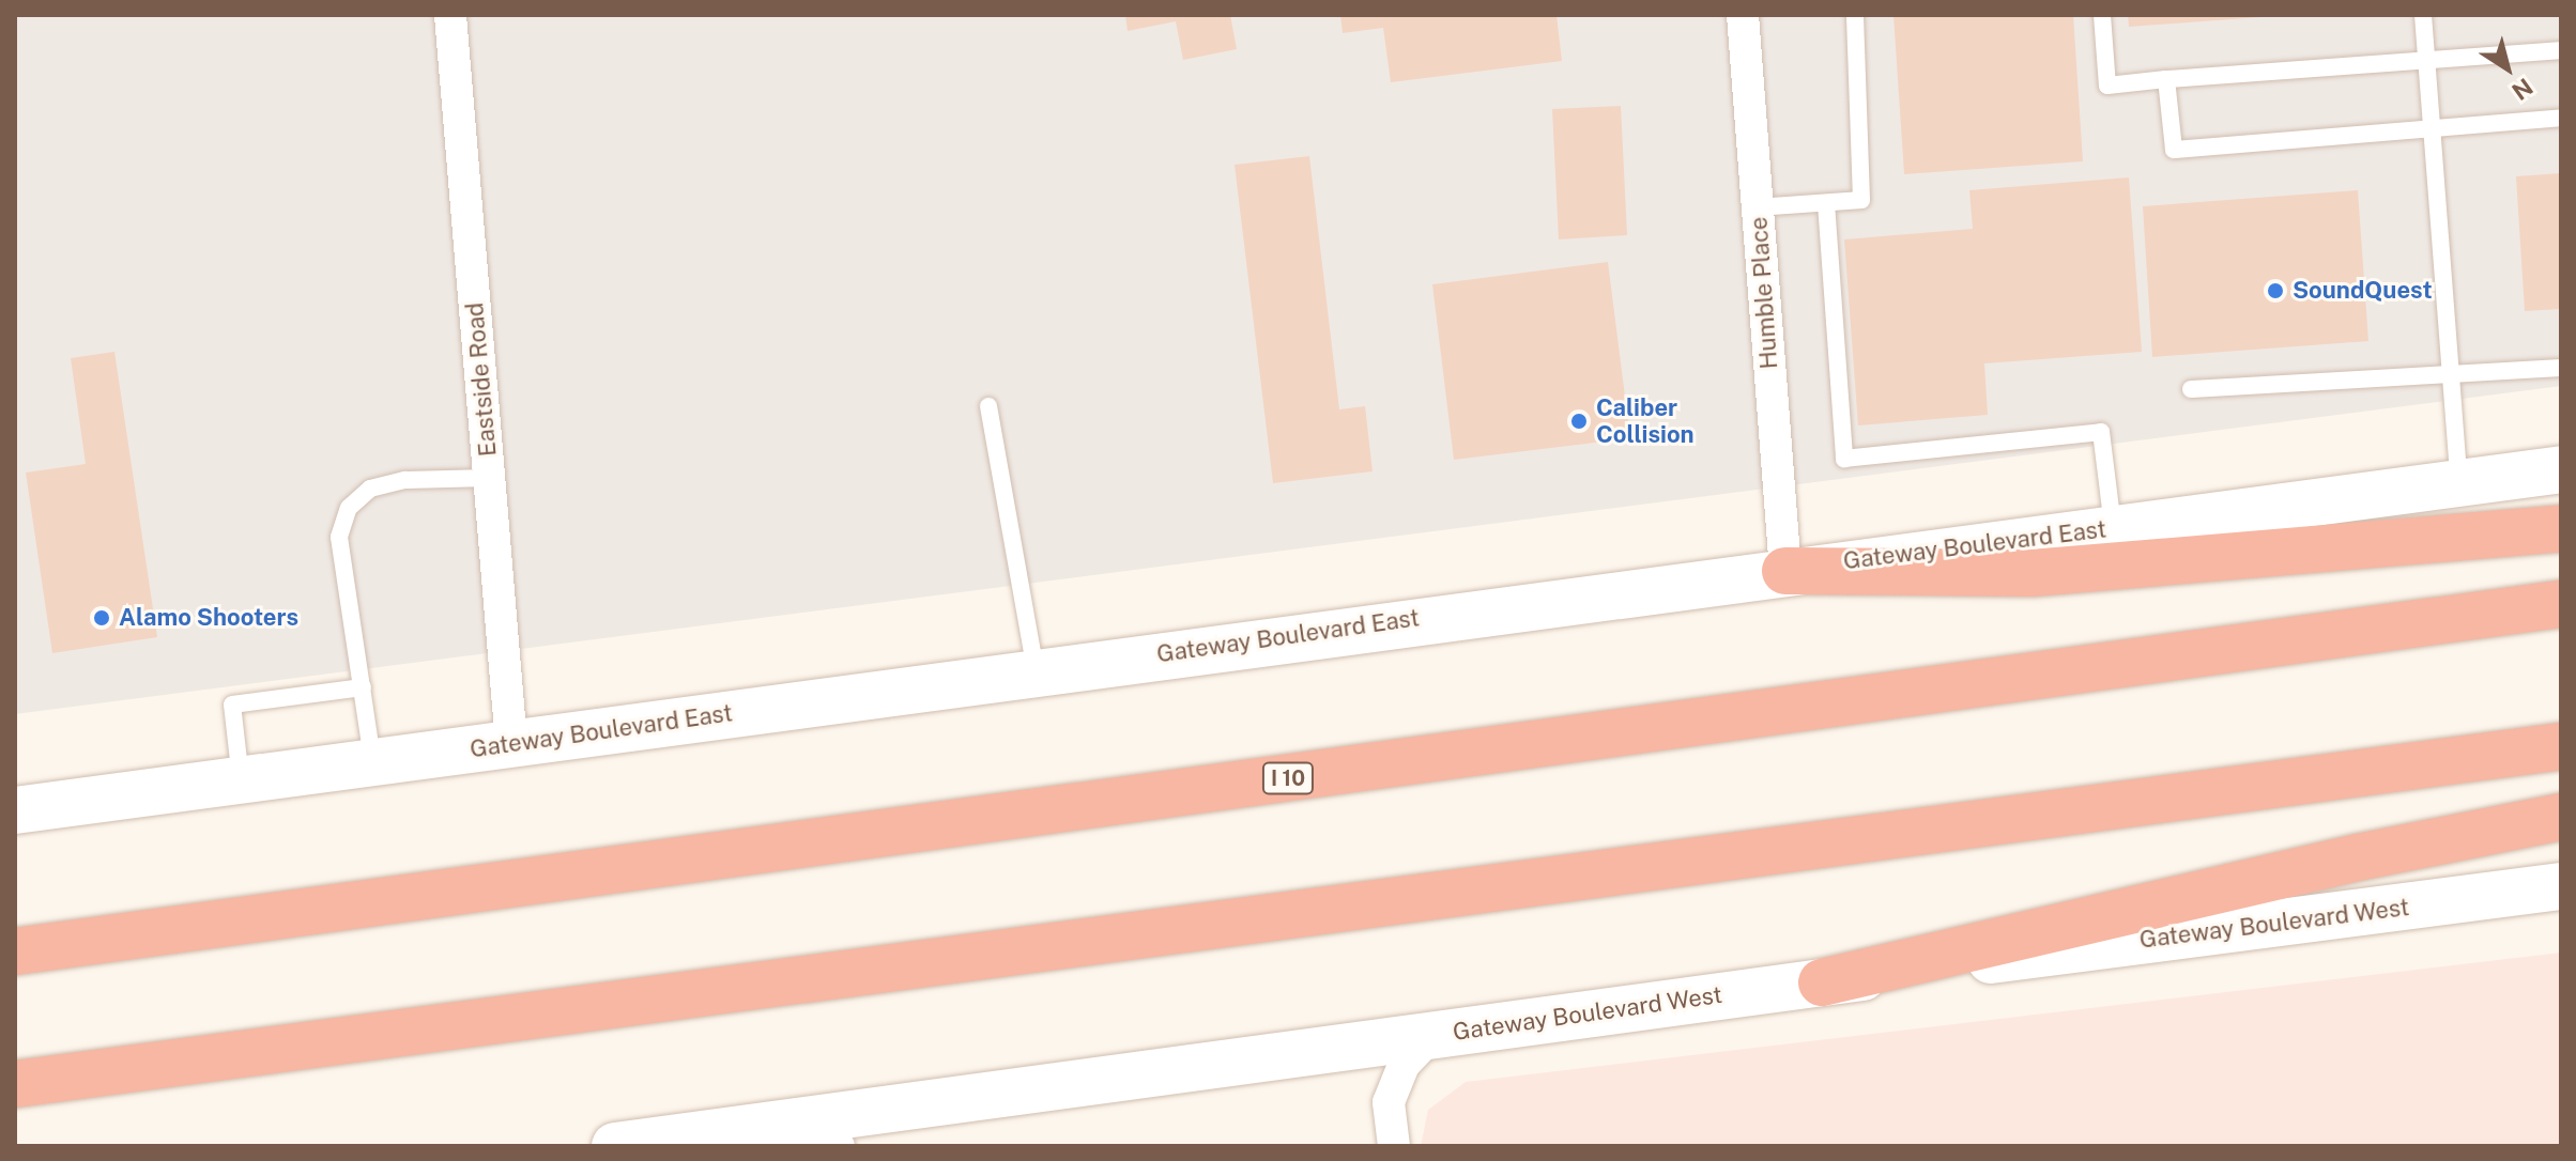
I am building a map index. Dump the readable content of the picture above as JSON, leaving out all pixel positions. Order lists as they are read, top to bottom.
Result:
{
  "streets": {
    "highway": ["I 10"],
    "main road": ["Gateway Boulevard East", "Gateway Boulevard West"],
    "street": ["Humble Place", "Eastside Road"]
  },
  "crossings": [
    ["Humble Place", "Gateway Boulevard East"],
    ["Eastside Road", "Gateway Boulevard East"]
  ],
  "places": ["SoundQuest", "Caliber Collision", "Alamo Shooters"],
  "north": "bottom right"
}
